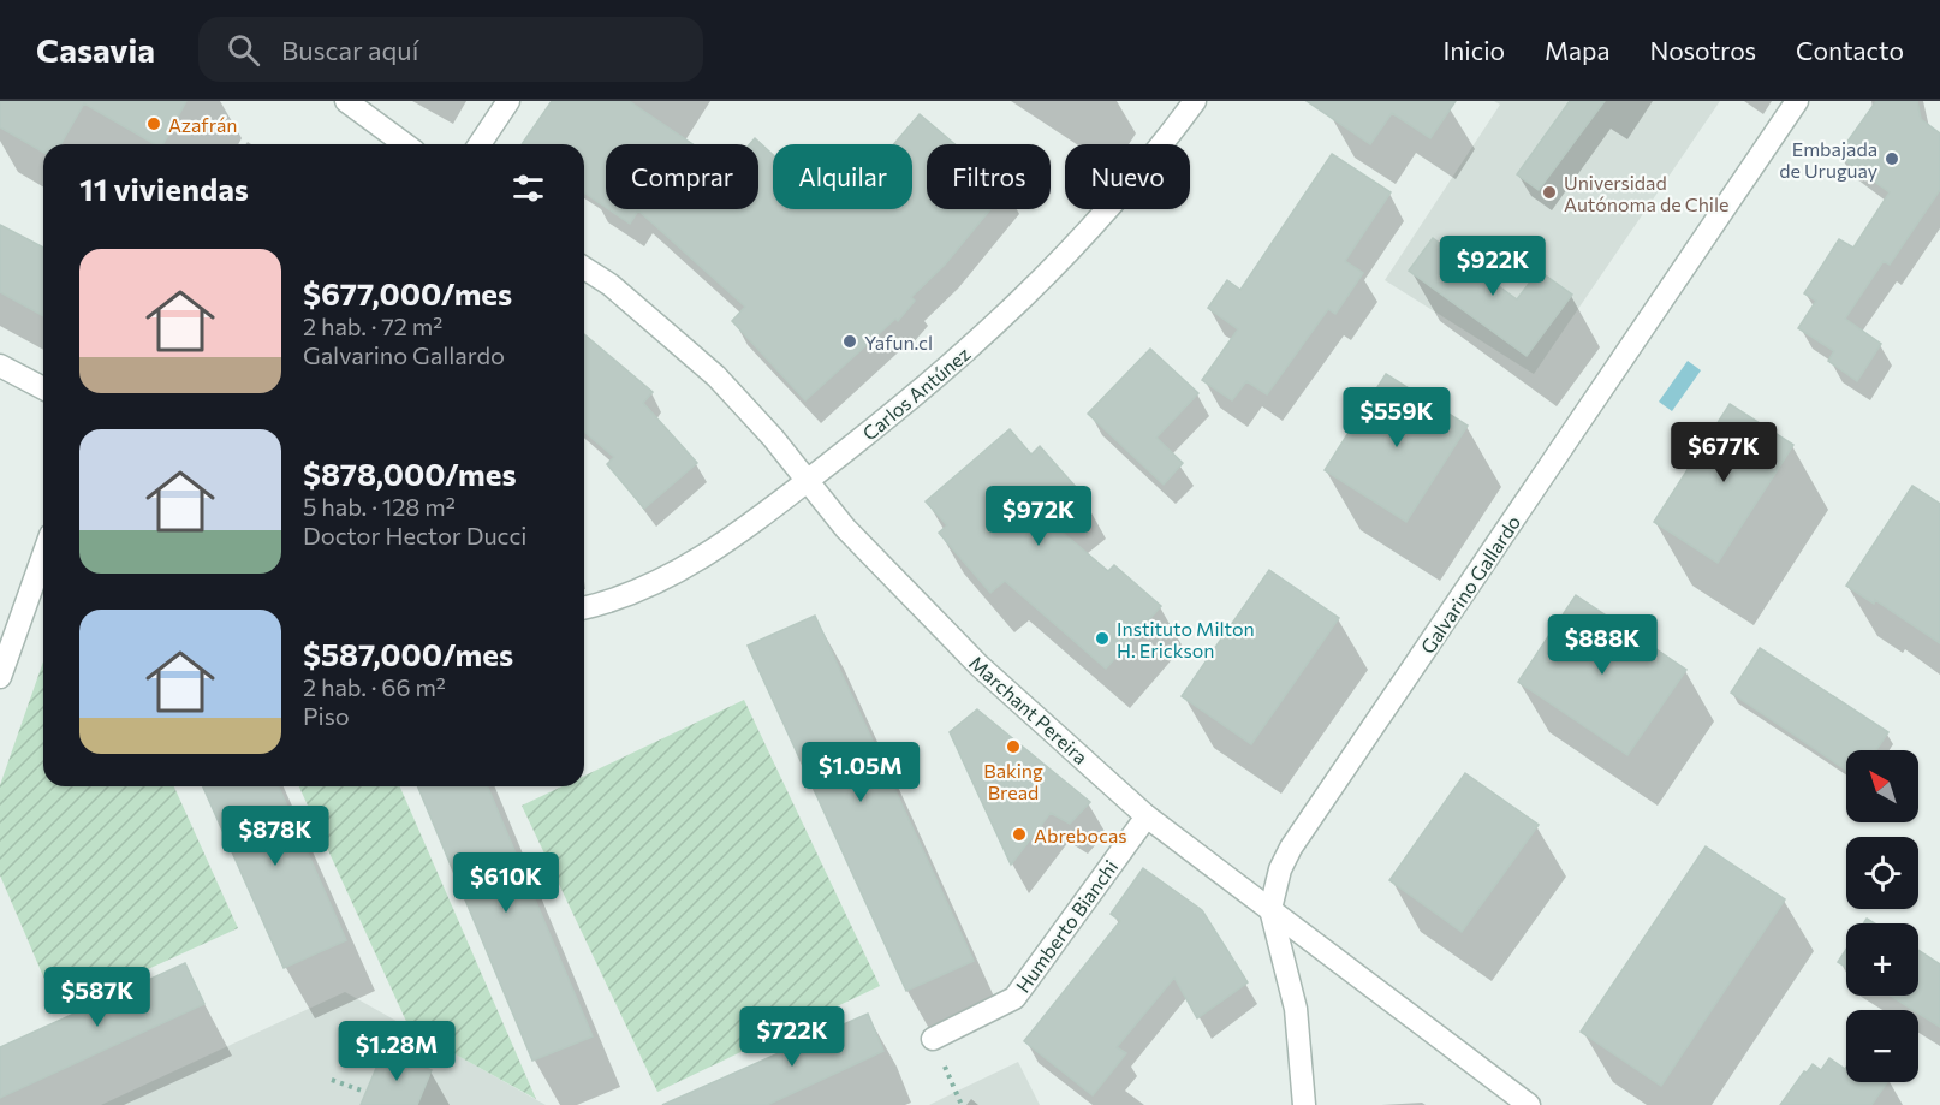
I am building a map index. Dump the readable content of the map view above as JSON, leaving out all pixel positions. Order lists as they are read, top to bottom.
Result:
{
  "streets": {
    "street": [
      "Carlos Antúnez",
      "Galvarino Gallardo",
      "Marchant Pereira",
      "Humberto Bianchi"
    ]
  },
  "crossings": [
    ["Carlos Antúnez", "Marchant Pereira"],
    ["Galvarino Gallardo", "Marchant Pereira"],
    ["Marchant Pereira", "Humberto Bianchi"]
  ],
  "places": [
    "Azafrán",
    "Embajada de Uruguay",
    "Universidad Autónoma de Chile",
    "Yafun.cl",
    "Instituto Milton H. Erickson",
    "Baking Bread",
    "Abrebocas"
  ],
  "north": "top left",
  "page": {
    "header": "Casavia",
    "search": "Buscar aquí",
    "nav": [
      "Inicio",
      "Mapa",
      "Nosotros",
      "Contacto"
    ],
    "chip": [
      "Comprar",
      "Alquilar",
      "Filtros",
      "Nuevo"
    ],
    "heading": "11 viviendas",
    "list": [
      {
        "name": "$677,000/mes",
        "note": "2 hab. · 72 m² · Galvarino Gallardo"
      },
      {
        "name": "$878,000/mes",
        "note": "5 hab. · 128 m² · Doctor Hector Ducci"
      },
      {
        "name": "$587,000/mes",
        "note": "2 hab. · 66 m² · Piso"
      }
    ],
    "price": [
      "$922K",
      "$559K",
      "$677K",
      "$972K",
      "$888K",
      "$1.05M",
      "$878K",
      "$610K",
      "$587K",
      "$722K",
      "$1.28M"
    ],
    "map_buttons": ["+", "−"]
  }
}
